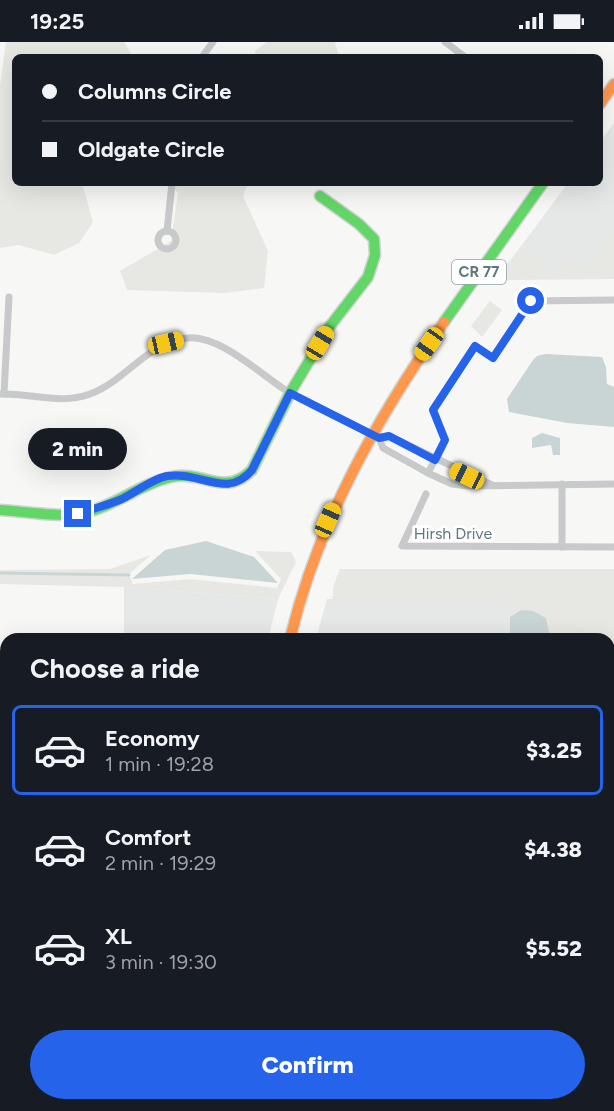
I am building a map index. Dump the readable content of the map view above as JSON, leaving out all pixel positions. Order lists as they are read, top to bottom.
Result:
{
  "streets": {
    "street": ["CR 77", "Hirsh Drive"]
  },
  "page": {
    "status": "19:25",
    "banner": ["Columns Circle", "Oldgate Circle"],
    "bubble": "2 min",
    "heading": "Choose a ride",
    "list": [
      {
        "name": "Economy",
        "note": "1 min · 19:28",
        "value": "$3.25"
      },
      {
        "name": "Comfort",
        "note": "2 min · 19:29",
        "value": "$4.38"
      },
      {
        "name": "XL",
        "note": "3 min · 19:30",
        "value": "$5.52"
      }
    ],
    "buttons": "Confirm"
  }
}
